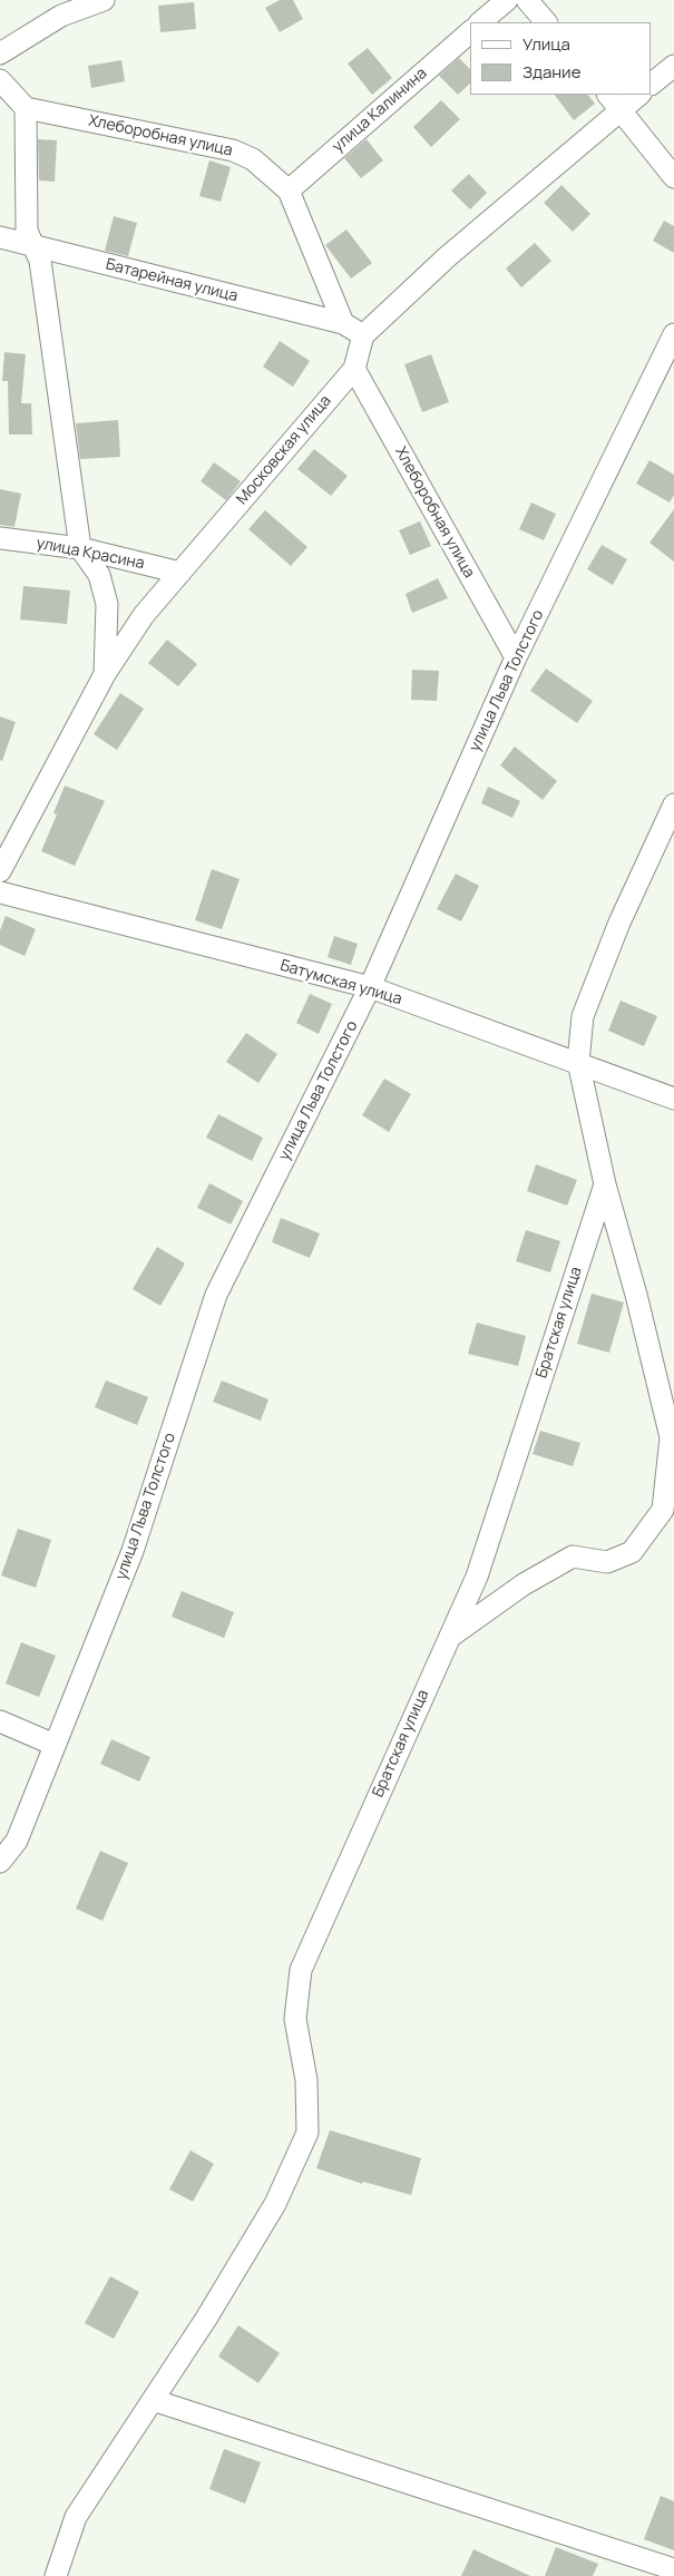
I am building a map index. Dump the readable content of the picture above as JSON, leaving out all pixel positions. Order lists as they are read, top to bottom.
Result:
{
  "streets": {
    "street": [
      "улица Калинина",
      "Хлеборобная улица",
      "Батарейная улица",
      "Московская улица",
      "улица Красина",
      "улица Льва Толстого",
      "Батумская улица",
      "Братская улица"
    ]
  },
  "crossings": [
    ["улица Калинина", "Хлеборобная улица"],
    ["Хлеборобная улица", "Батарейная улица"],
    ["Хлеборобная улица", "Московская улица"],
    ["Хлеборобная улица", "улица Льва Толстого"],
    ["Московская улица", "улица Красина"],
    ["улица Льва Толстого", "Батумская улица"]
  ],
  "legend": ["Улица", "Здание"]
}
